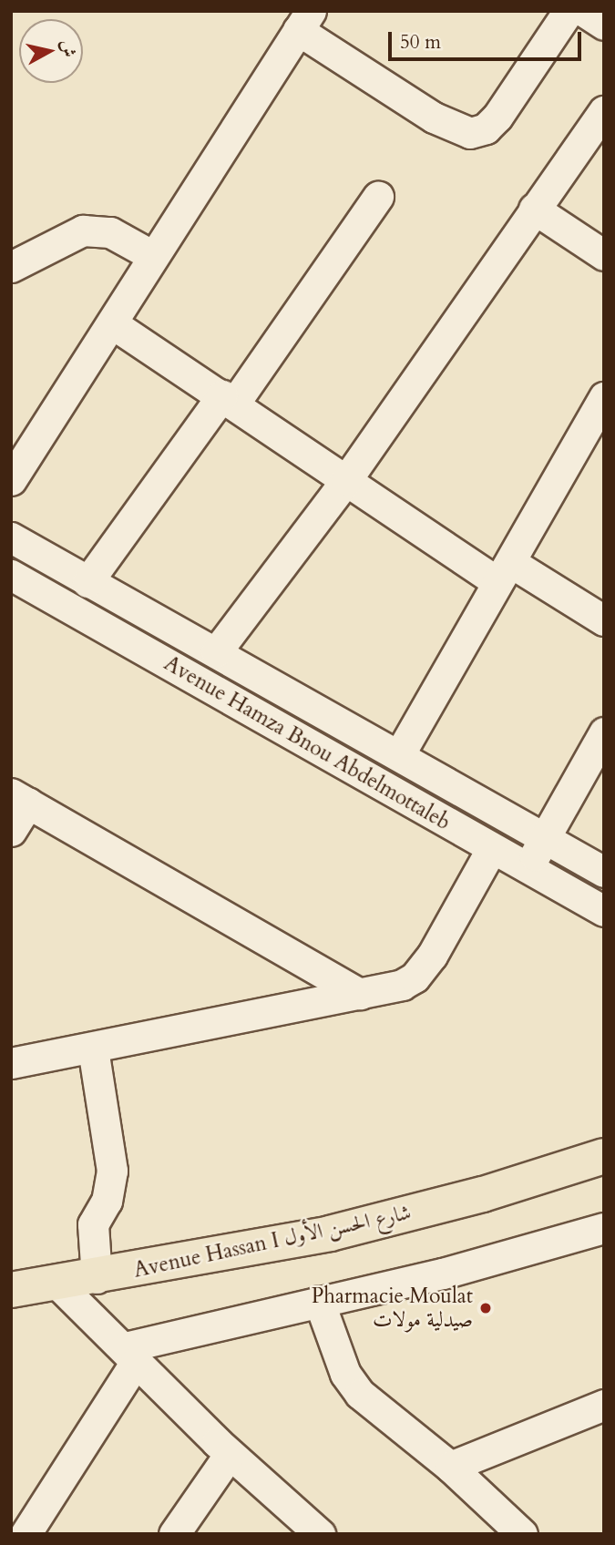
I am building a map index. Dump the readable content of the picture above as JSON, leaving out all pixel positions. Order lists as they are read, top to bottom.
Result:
{
  "streets": {
    "main road": ["Avenue Hassan I شارع الحسن الأول"],
    "street": ["Avenue Hamza Bnou Abdelmottaleb"]
  },
  "places": ["Pharmacie Moulat صيدلية مولات"],
  "scale_bar": "50 m",
  "north": "right"
}
